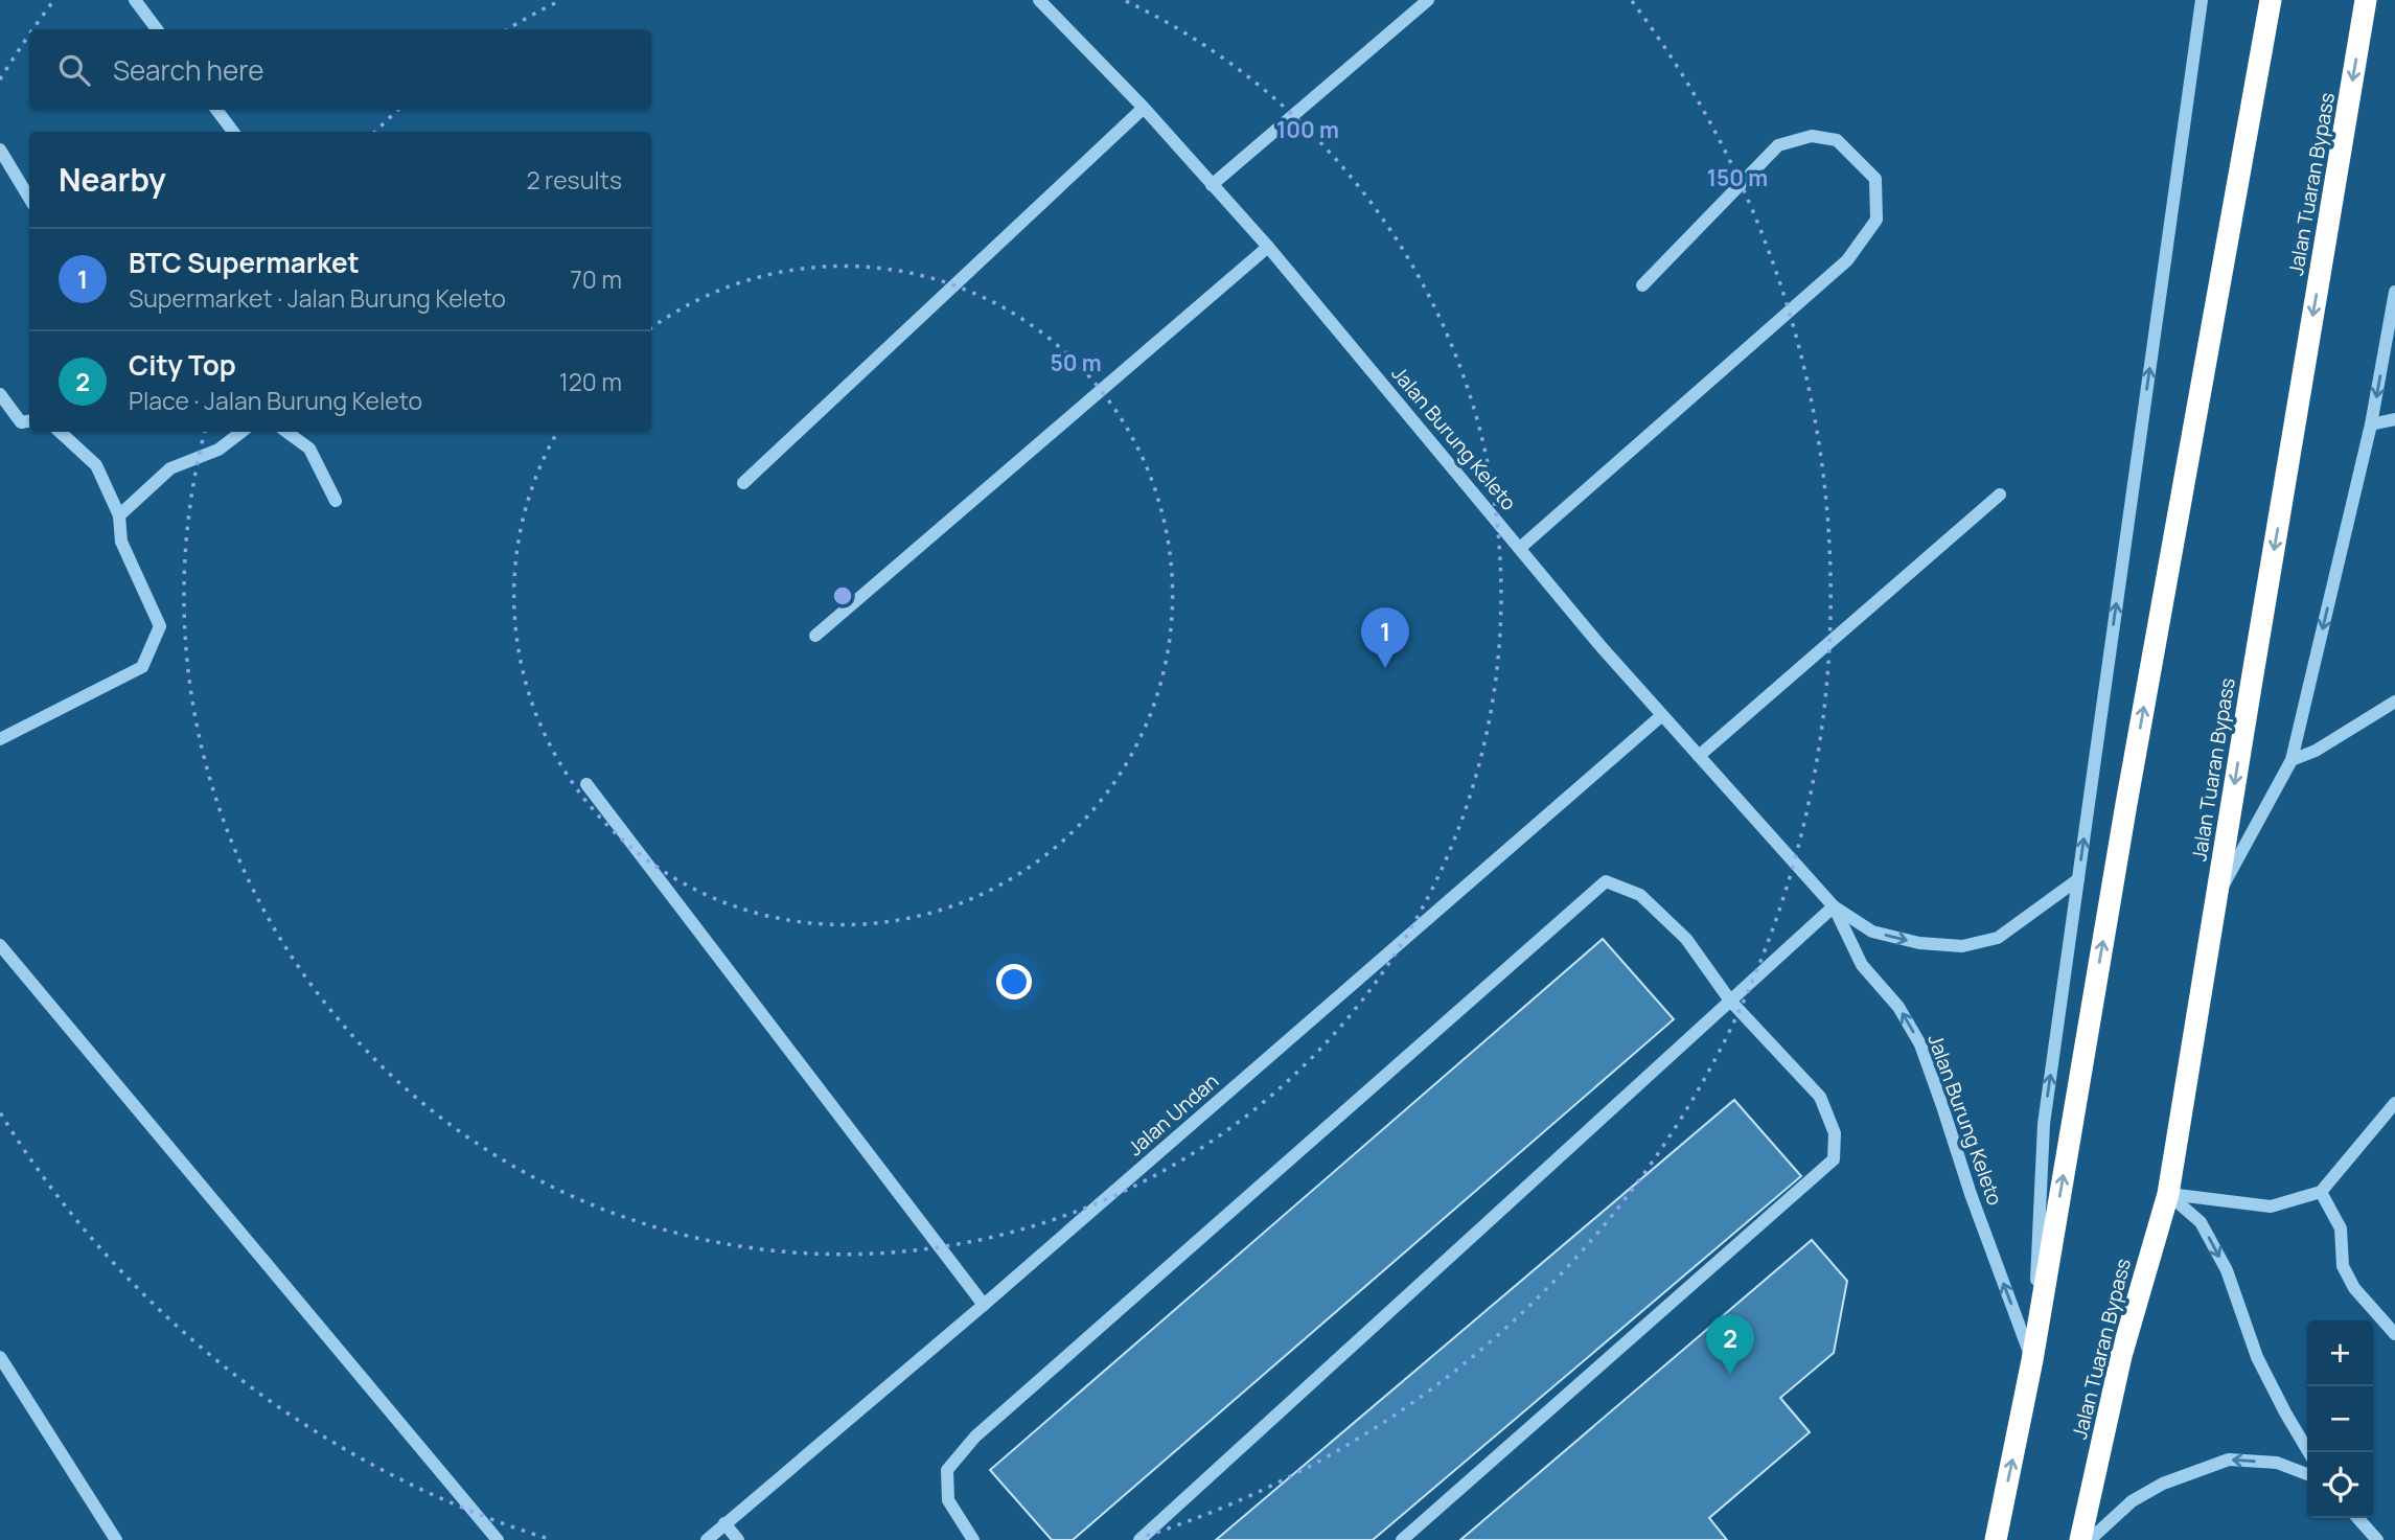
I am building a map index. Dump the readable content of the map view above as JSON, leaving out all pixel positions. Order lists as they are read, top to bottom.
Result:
{
  "streets": {
    "highway": ["Jalan Tuaran Bypass"],
    "street": ["Jalan Burung Keleto", "Jalan Undan"]
  },
  "crossings": [
    ["Jalan Burung Keleto", "Jalan Undan"]
  ],
  "page": {
    "search": "Search here",
    "heading": ["Nearby", "2 results"],
    "list": [
      {
        "mark": "1",
        "name": "BTC Supermarket",
        "note": "Supermarket · Jalan Burung Keleto",
        "value": "70 m"
      },
      {
        "mark": "2",
        "name": "City Top",
        "note": "Place · Jalan Burung Keleto",
        "value": "120 m"
      }
    ],
    "pins": ["1", "2"],
    "map_buttons": ["+", "−"]
  },
  "rings": ["100 m", "150 m", "50 m"]
}
